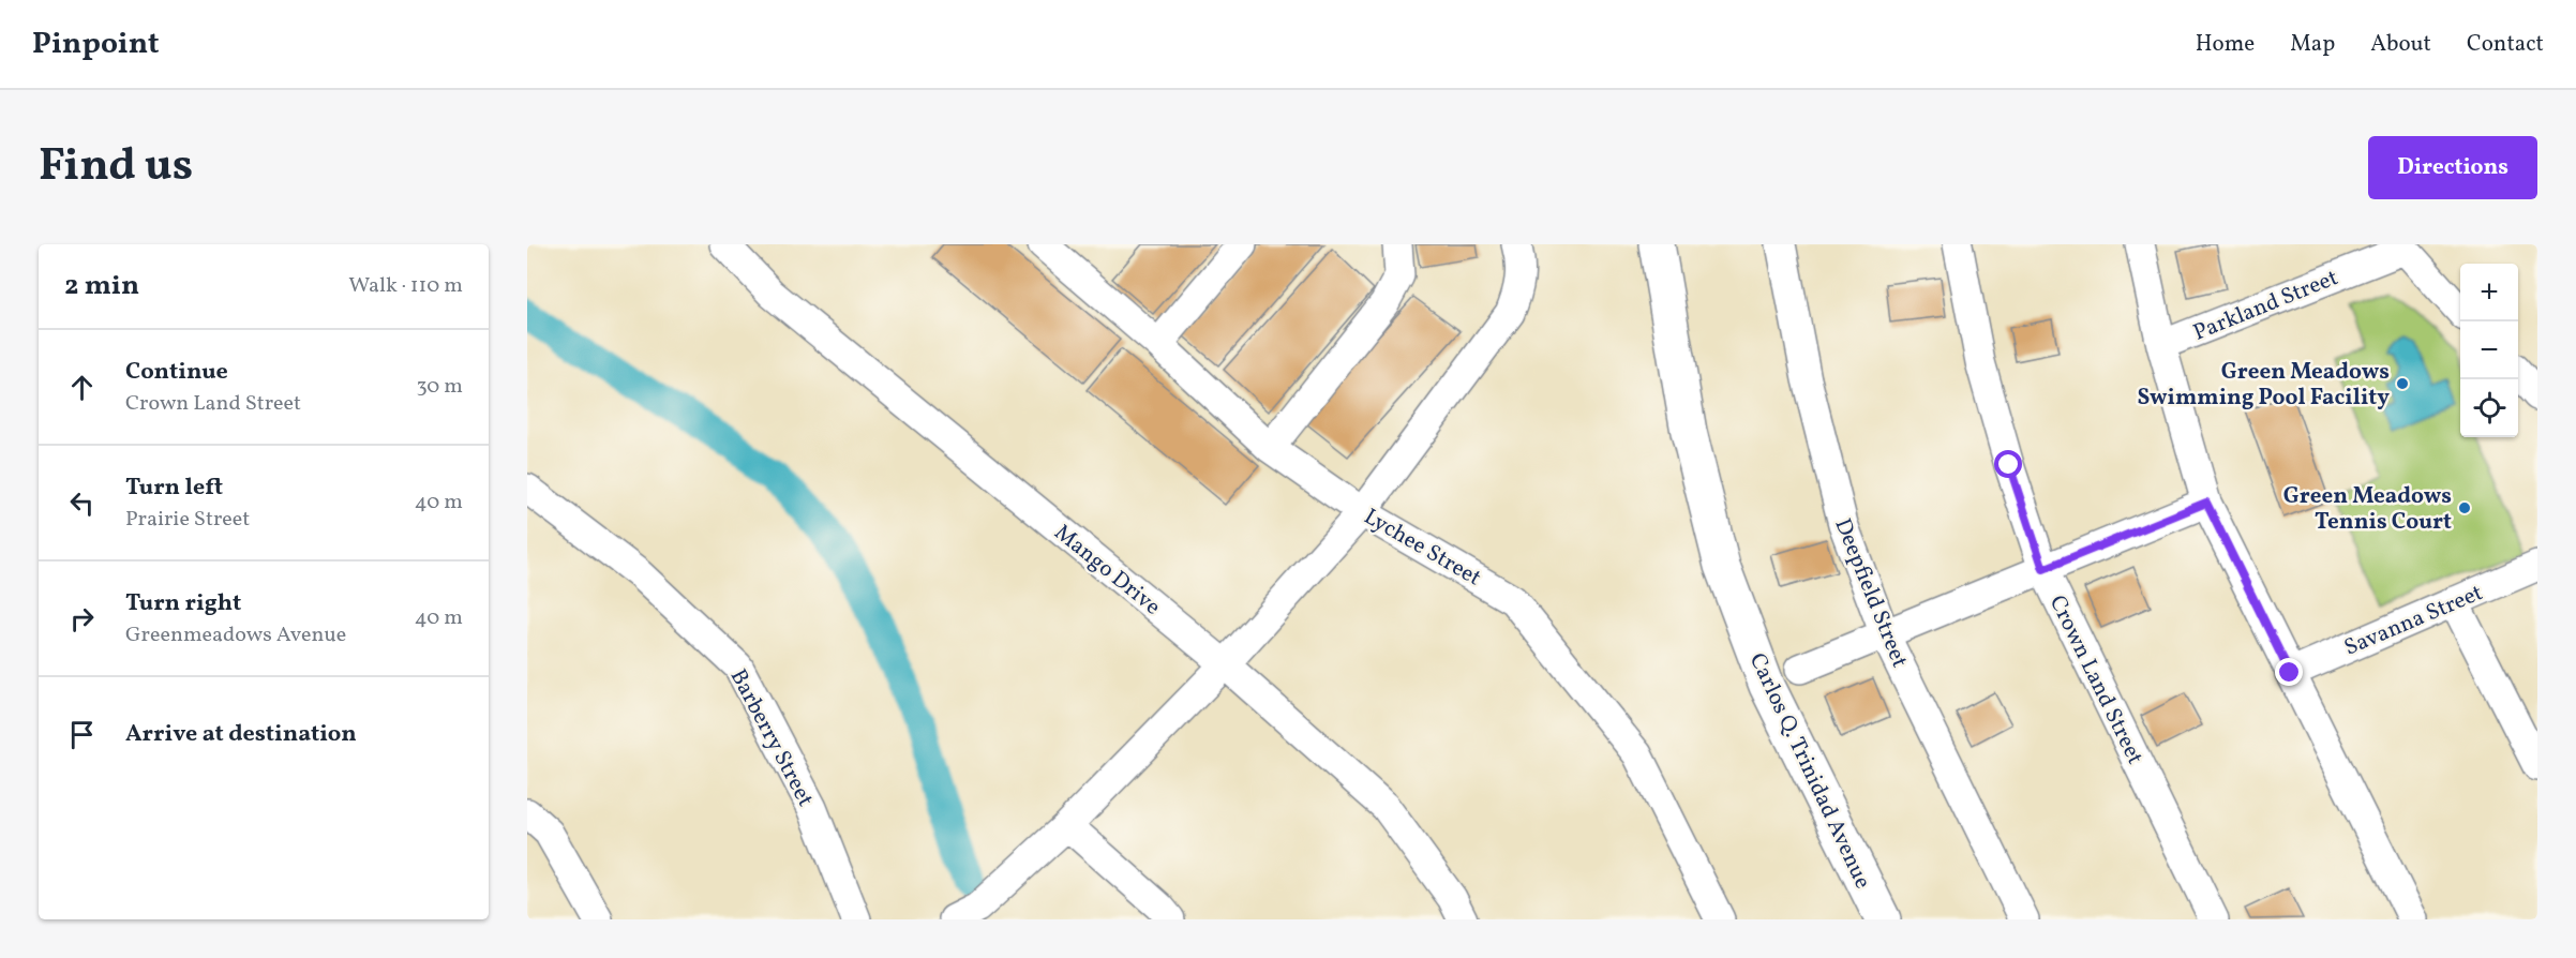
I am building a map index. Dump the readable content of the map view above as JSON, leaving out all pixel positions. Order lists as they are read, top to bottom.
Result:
{
  "streets": {
    "main road": ["Carlos Q. Trinidad Avenue"],
    "street": [
      "Parkland Street",
      "Lychee Street",
      "Mango Drive",
      "Deepfield Street",
      "Savanna Street",
      "Crown Land Street",
      "Barberry Street"
    ]
  },
  "places": ["Green Meadows Swimming Pool Facility", "Green Meadows Tennis Court"],
  "page": {
    "header": "Pinpoint",
    "nav": [
      "Home",
      "Map",
      "About",
      "Contact"
    ],
    "title": "Find us",
    "buttons": "Directions",
    "heading": ["2 min", "Walk · 110 m"],
    "map_buttons": ["+", "−"],
    "list": [
      ["Continue", "Crown Land Street", "30 m"],
      ["Turn left", "Prairie Street", "40 m"],
      ["Turn right", "Greenmeadows Avenue", "40 m"],
      "Arrive at destination"
    ]
  }
}
